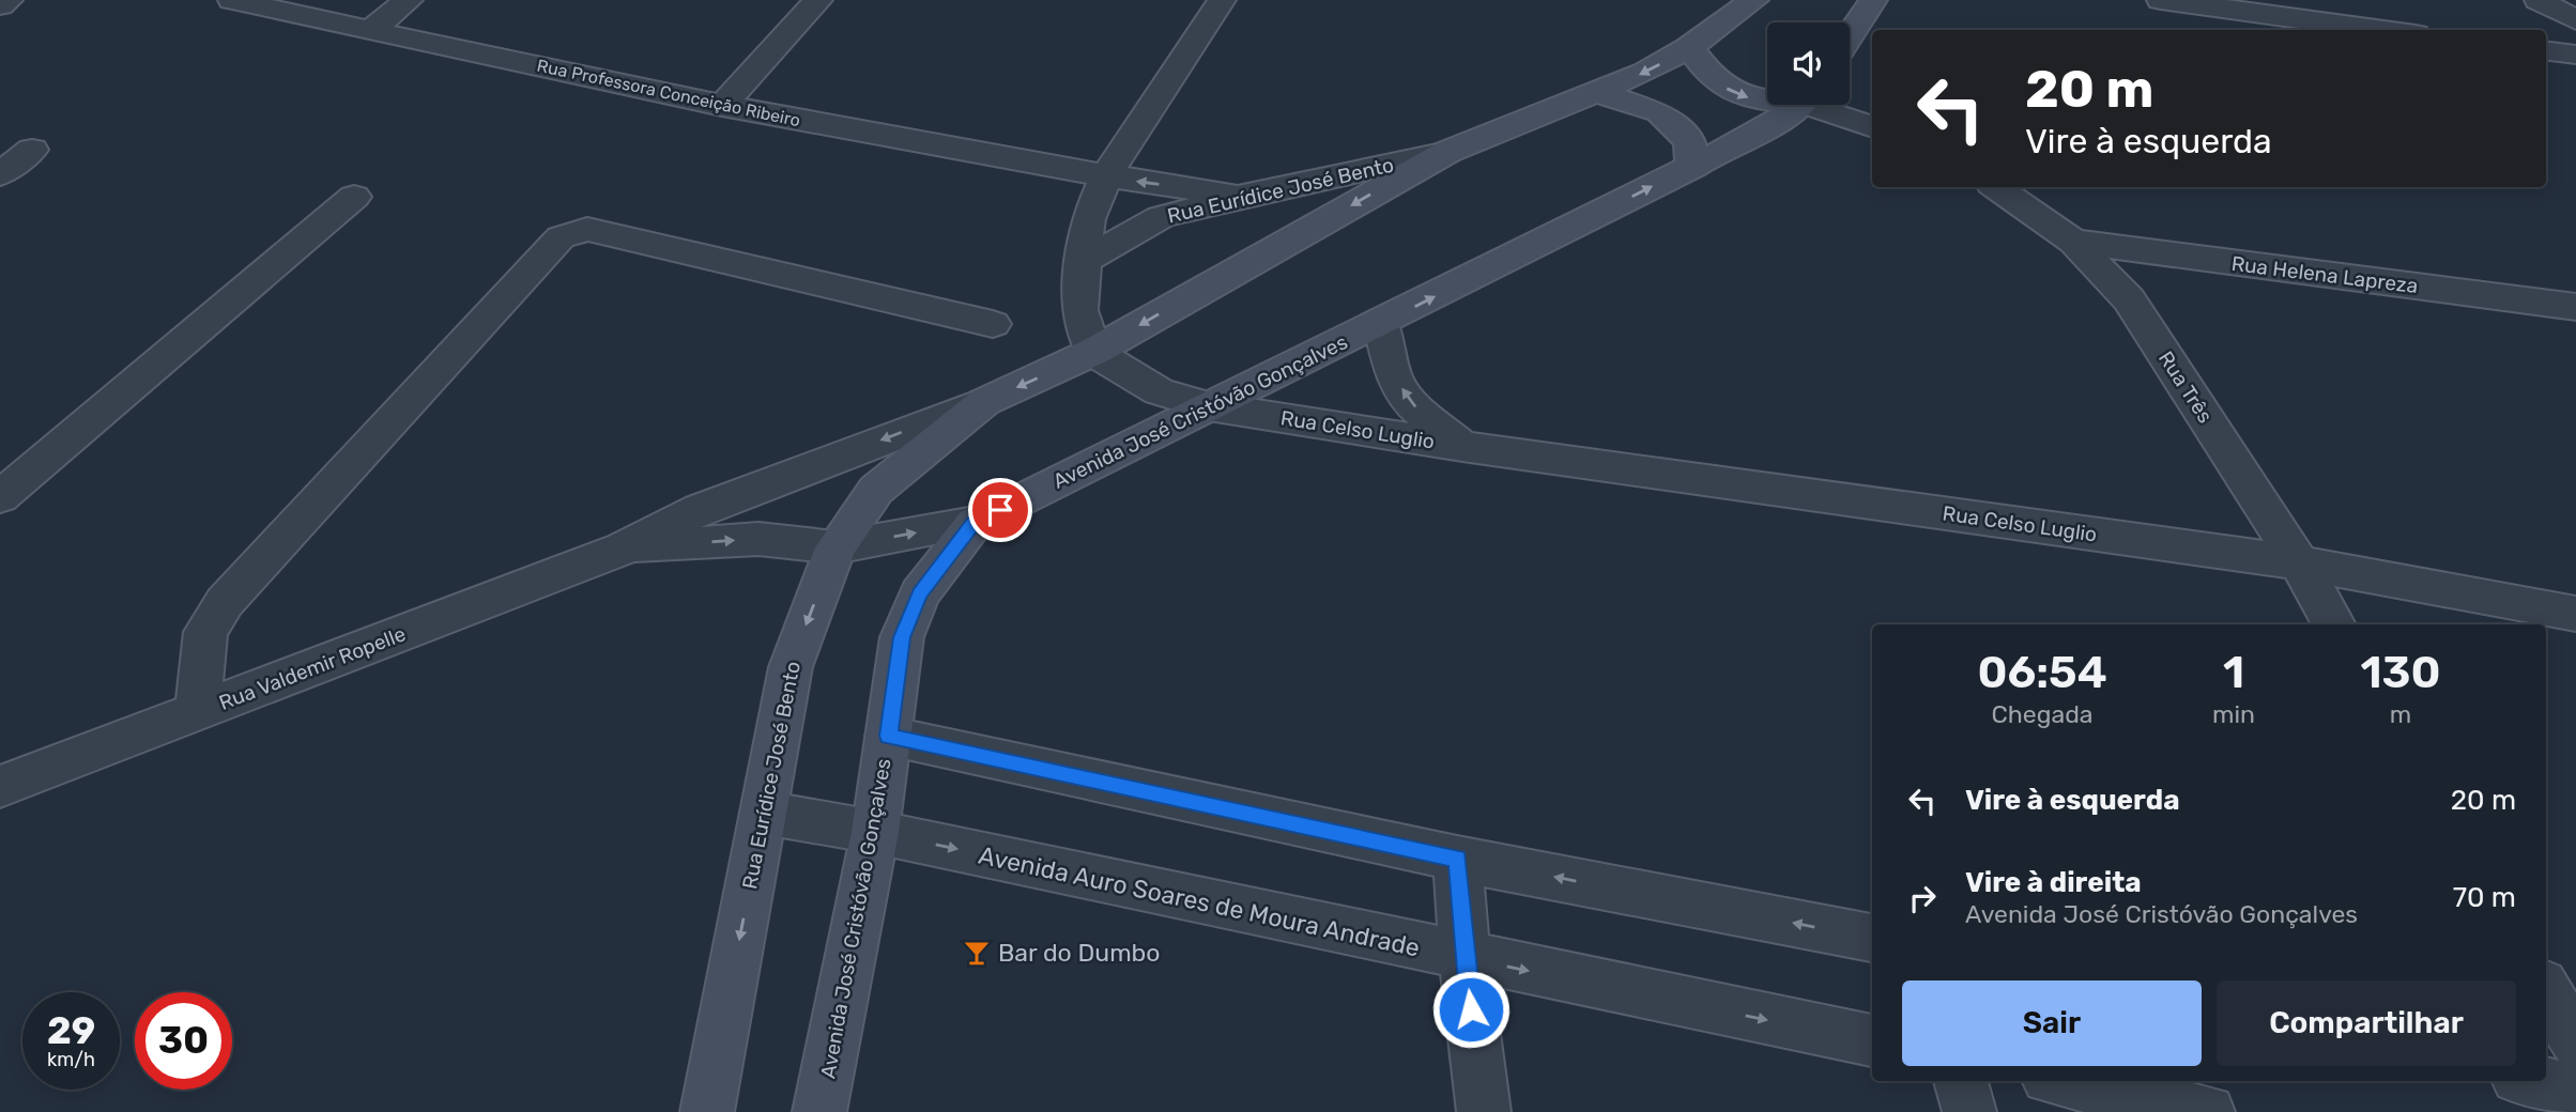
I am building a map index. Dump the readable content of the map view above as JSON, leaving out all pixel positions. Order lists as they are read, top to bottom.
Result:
{
  "streets": {
    "street": [
      "Rua Professora Conceição Ribeiro",
      "Rua Eurídice José Bento",
      "Rua Helena Lapreza",
      "Rua Três",
      "Avenida José Cristóvão Gonçalves",
      "Rua Celso Luglio",
      "Rua Valdemir Ropelle",
      "Avenida Auro Soares de Moura Andrade"
    ]
  },
  "crossings": [
    ["Rua Professora Conceição Ribeiro", "Rua Eurídice José Bento"],
    ["Rua Eurídice José Bento", "Rua Valdemir Ropelle"],
    ["Rua Eurídice José Bento", "Avenida Auro Soares de Moura Andrade"],
    ["Rua Helena Lapreza", "Rua Três"],
    ["Rua Três", "Rua Celso Luglio"],
    ["Avenida José Cristóvão Gonçalves", "Rua Celso Luglio"],
    ["Avenida José Cristóvão Gonçalves", "Rua Valdemir Ropelle"],
    ["Avenida José Cristóvão Gonçalves", "Avenida Auro Soares de Moura Andrade"]
  ],
  "one_way": ["Rua Eurídice José Bento"],
  "places": {
    "bar": ["Bar do Dumbo"]
  },
  "page": {
    "turn": ["20 m", "Vire à esquerda"],
    "eta": [
      "06:54",
      "Chegada",
      "1",
      "min",
      "130",
      "m"
    ],
    "list": [
      {
        "name": "Vire à esquerda",
        "value": "20 m"
      },
      {
        "name": "Vire à direita",
        "note": "Avenida José Cristóvão Gonçalves",
        "value": "70 m"
      }
    ],
    "buttons": ["Sair", "Compartilhar"],
    "speed": "29 km/h",
    "limit": "30"
  }
}
